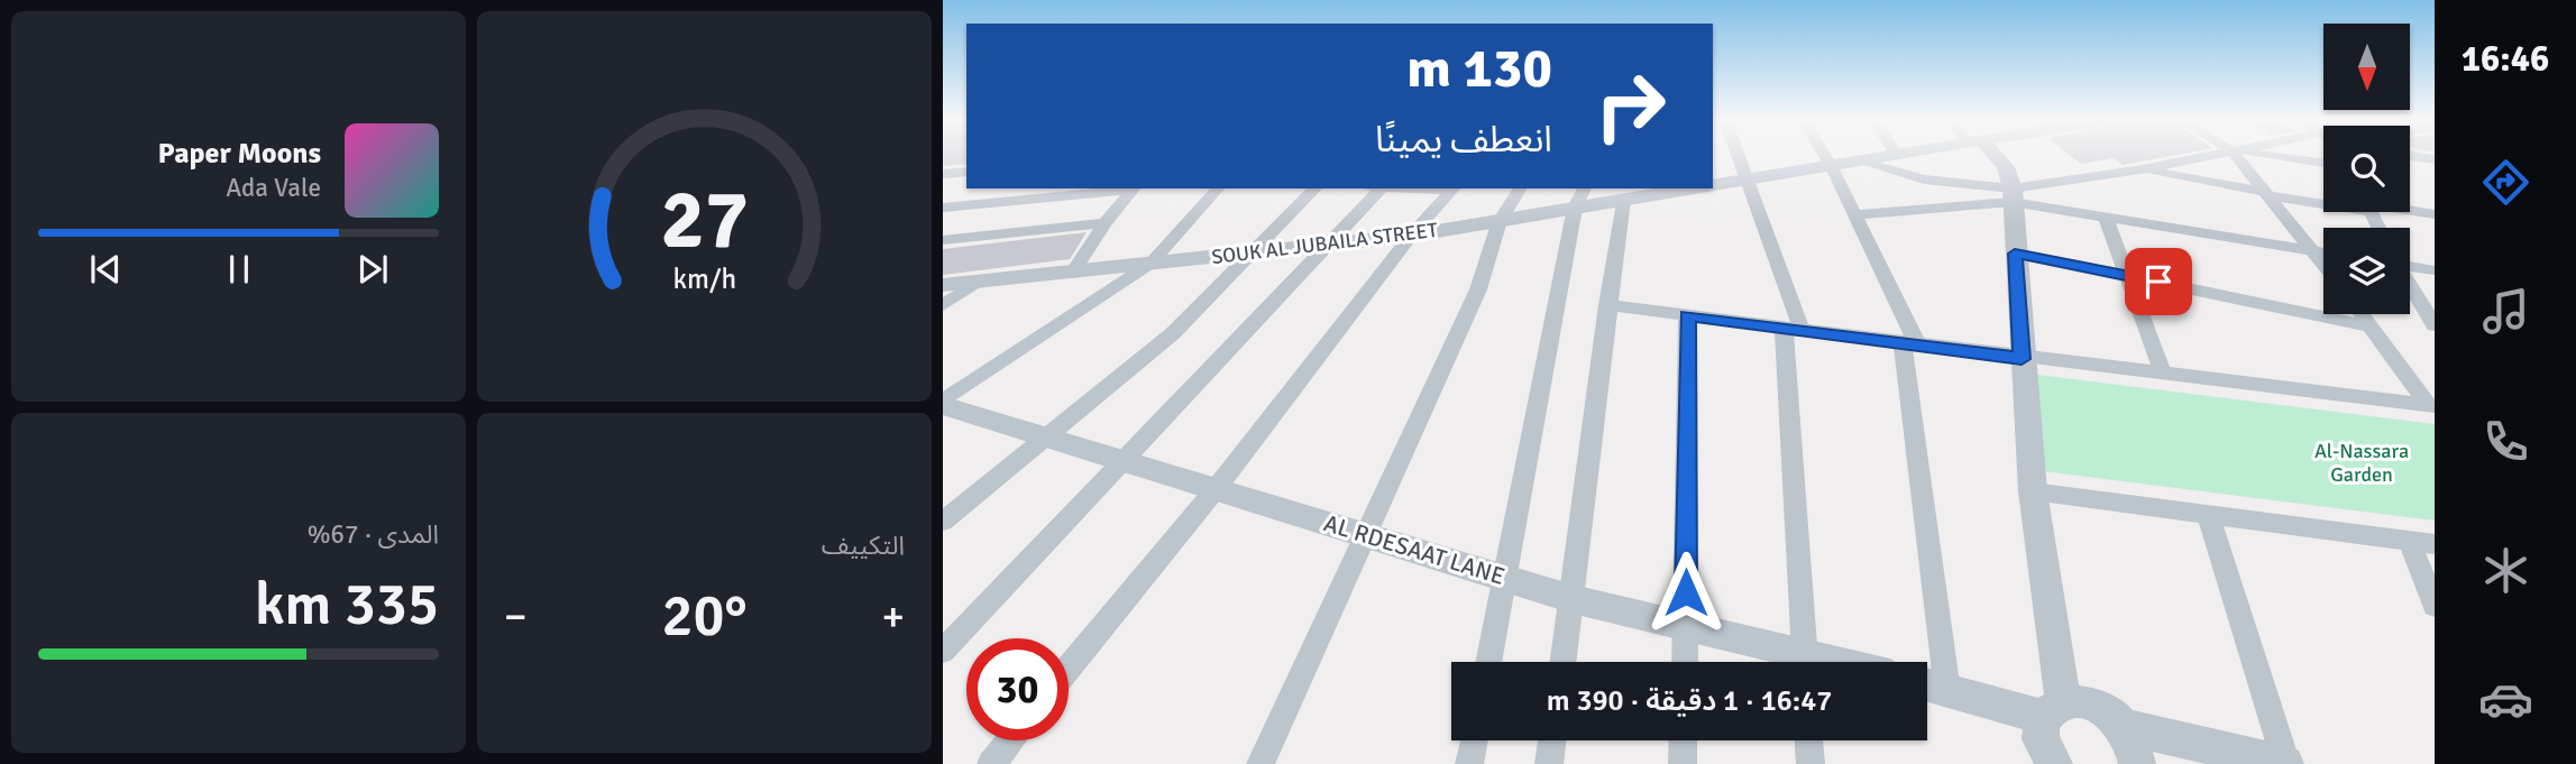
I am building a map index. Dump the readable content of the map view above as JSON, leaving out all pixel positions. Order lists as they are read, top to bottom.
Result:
{
  "streets": {
    "street": ["SOUK AL JUBAILA STREET", "AL RDESAAT LANE"]
  },
  "parks": ["Al-Nassara Garden"],
  "north": "bottom",
  "page": {
    "tabs": "16:46",
    "turn": ["130 m", "انعطف يمينًا"],
    "song": ["Paper Moons", "Ada Vale"],
    "tile": [
      "التكييف",
      ["المدى · 67%", "335 km"]
    ],
    "heat": ["−", "20°", "+"],
    "limit": "30",
    "trip": "16:47 · 1 دقيقة · 390 m",
    "gauge": ["27", "km/h"]
  }
}
